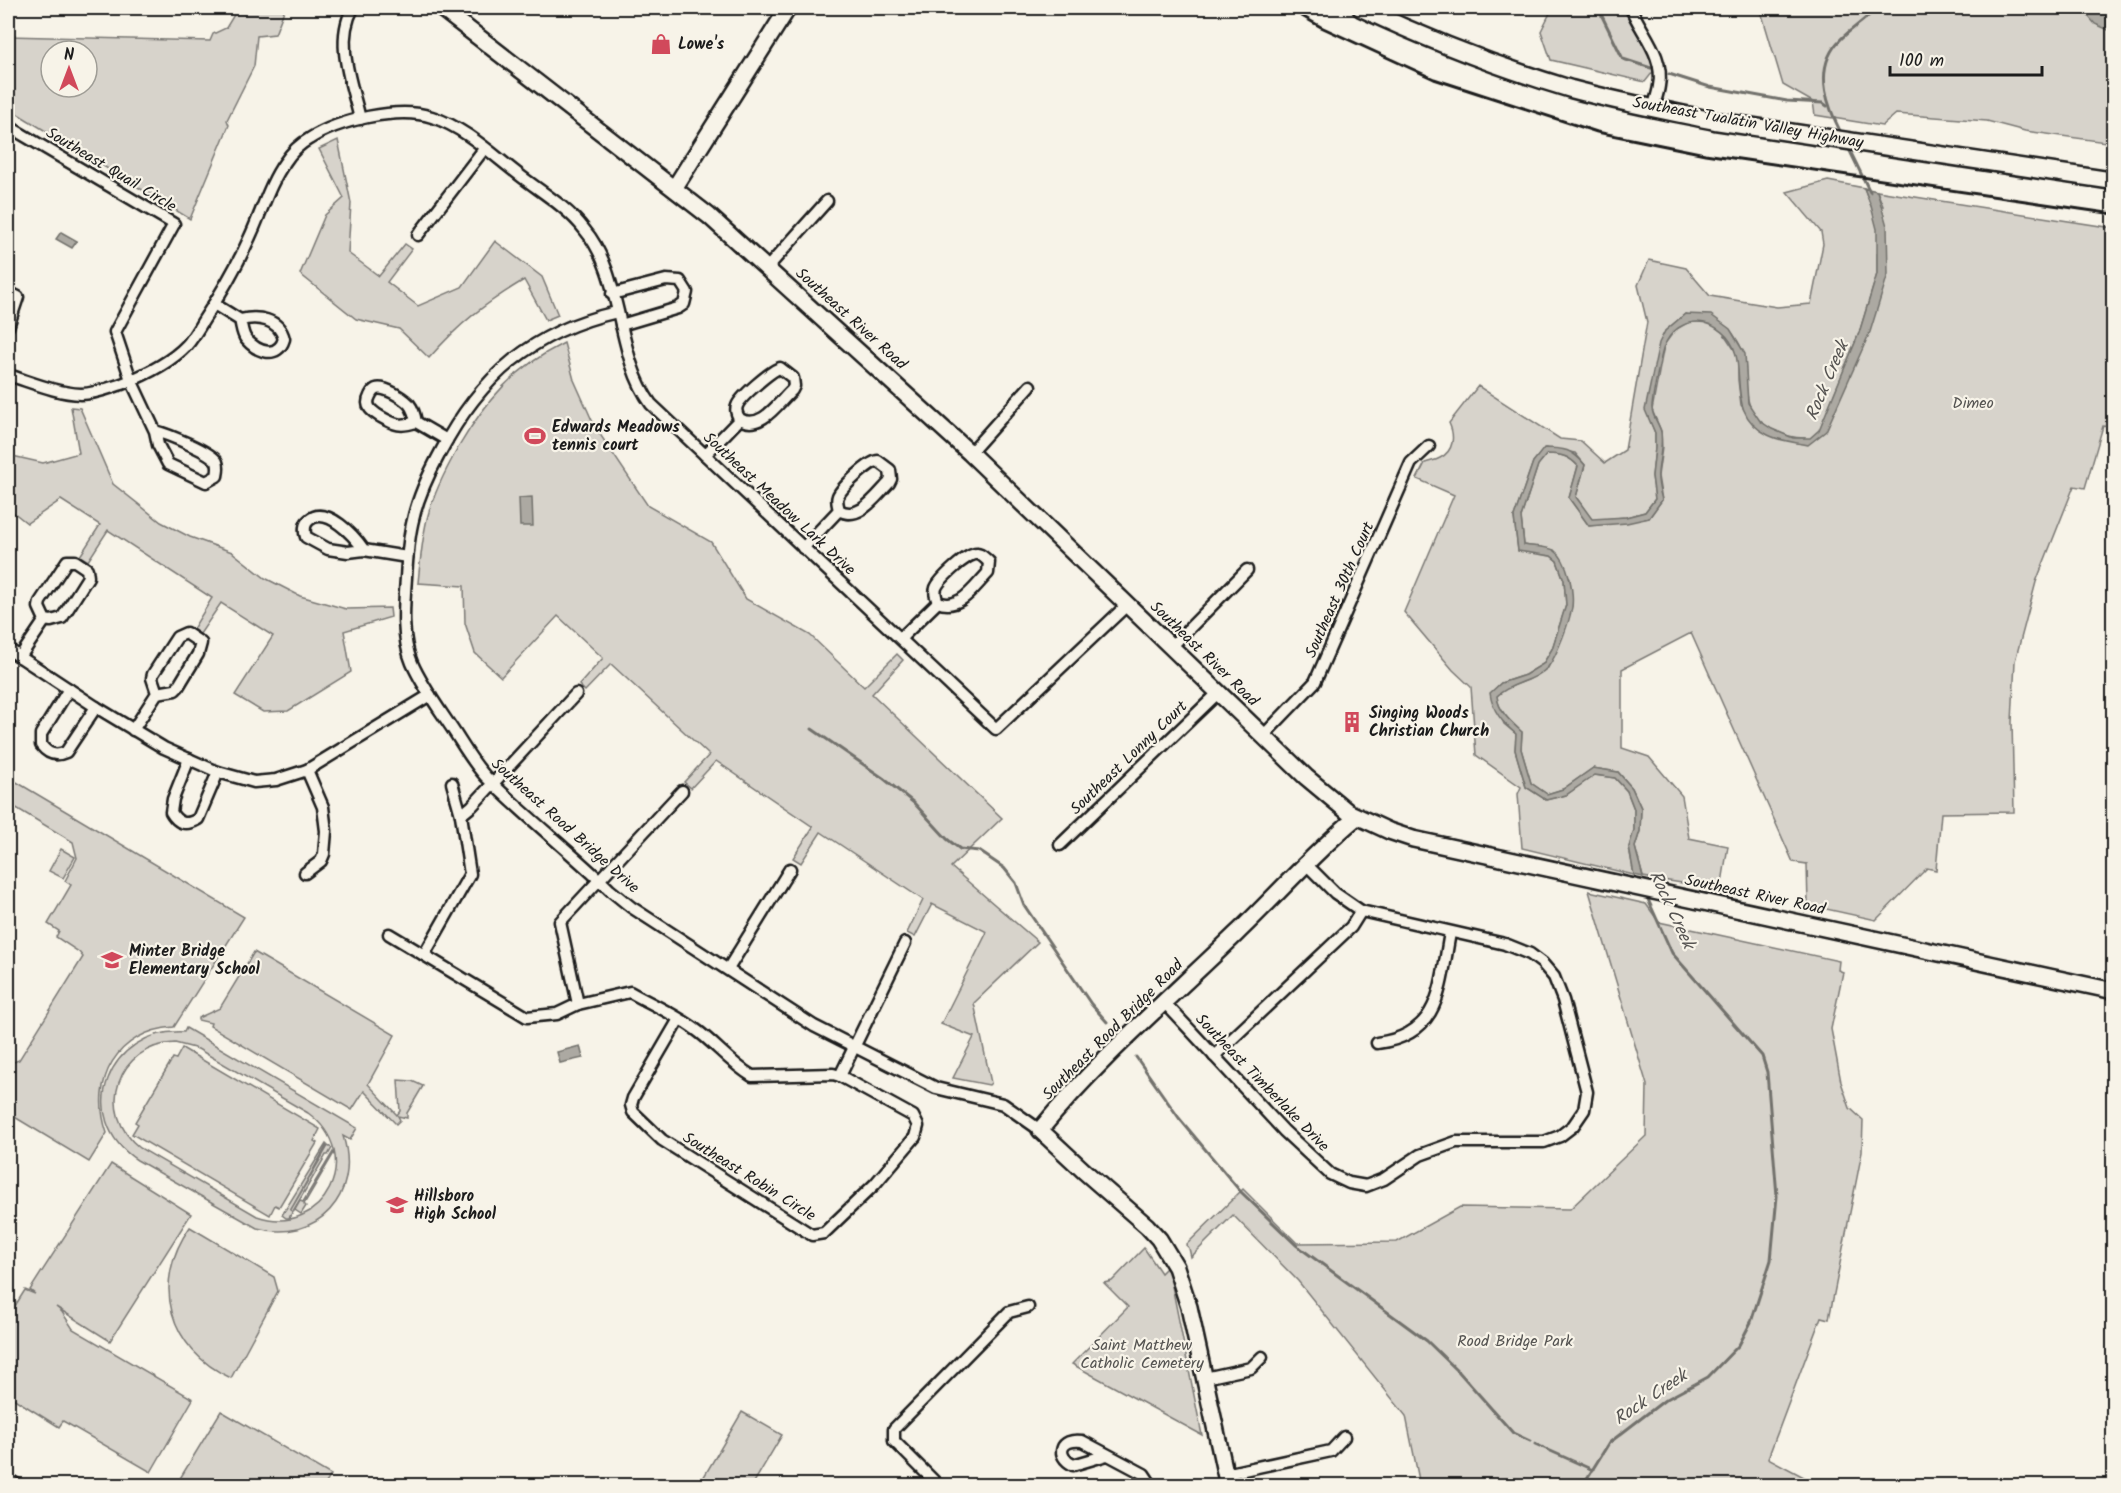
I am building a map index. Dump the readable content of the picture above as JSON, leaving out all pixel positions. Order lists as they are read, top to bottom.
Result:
{
  "streets": {
    "main road": ["Southeast Tualatin Valley Highway", "Southeast River Road", "Southeast Rood Bridge Road"],
    "street": [
      "Southeast Quail Circle",
      "Southeast Meadow Lark Drive",
      "Southeast 30th Court",
      "Southeast Lonny Court",
      "Southeast Rood Bridge Drive",
      "Southeast Timberlake Drive",
      "Southeast Robin Circle"
    ]
  },
  "crossings": [
    ["Southeast Quail Circle", "Southeast Meadow Lark Drive"],
    ["Southeast River Road", "Southeast Meadow Lark Drive"],
    ["Southeast River Road", "Southeast 30th Court"],
    ["Southeast River Road", "Southeast Lonny Court"],
    ["Southeast River Road", "Southeast Rood Bridge Road"],
    ["Southeast Meadow Lark Drive", "Southeast Rood Bridge Drive"],
    ["Southeast Rood Bridge Drive", "Southeast Rood Bridge Road"],
    ["Southeast Rood Bridge Road", "Southeast Timberlake Drive"]
  ],
  "water": ["Rock Creek"],
  "parks": ["Dimeo", "Rood Bridge Park", "Saint Matthew Catholic Cemetery"],
  "places": {
    "shop": ["Lowe's"],
    "sports": ["Edwards Meadows tennis court"],
    "building": ["Singing Woods Christian Church"],
    "school or university": ["Minter Bridge Elementary School", "Hillsboro High School"]
  },
  "scale_bar": "100 m",
  "north": "top"
}
